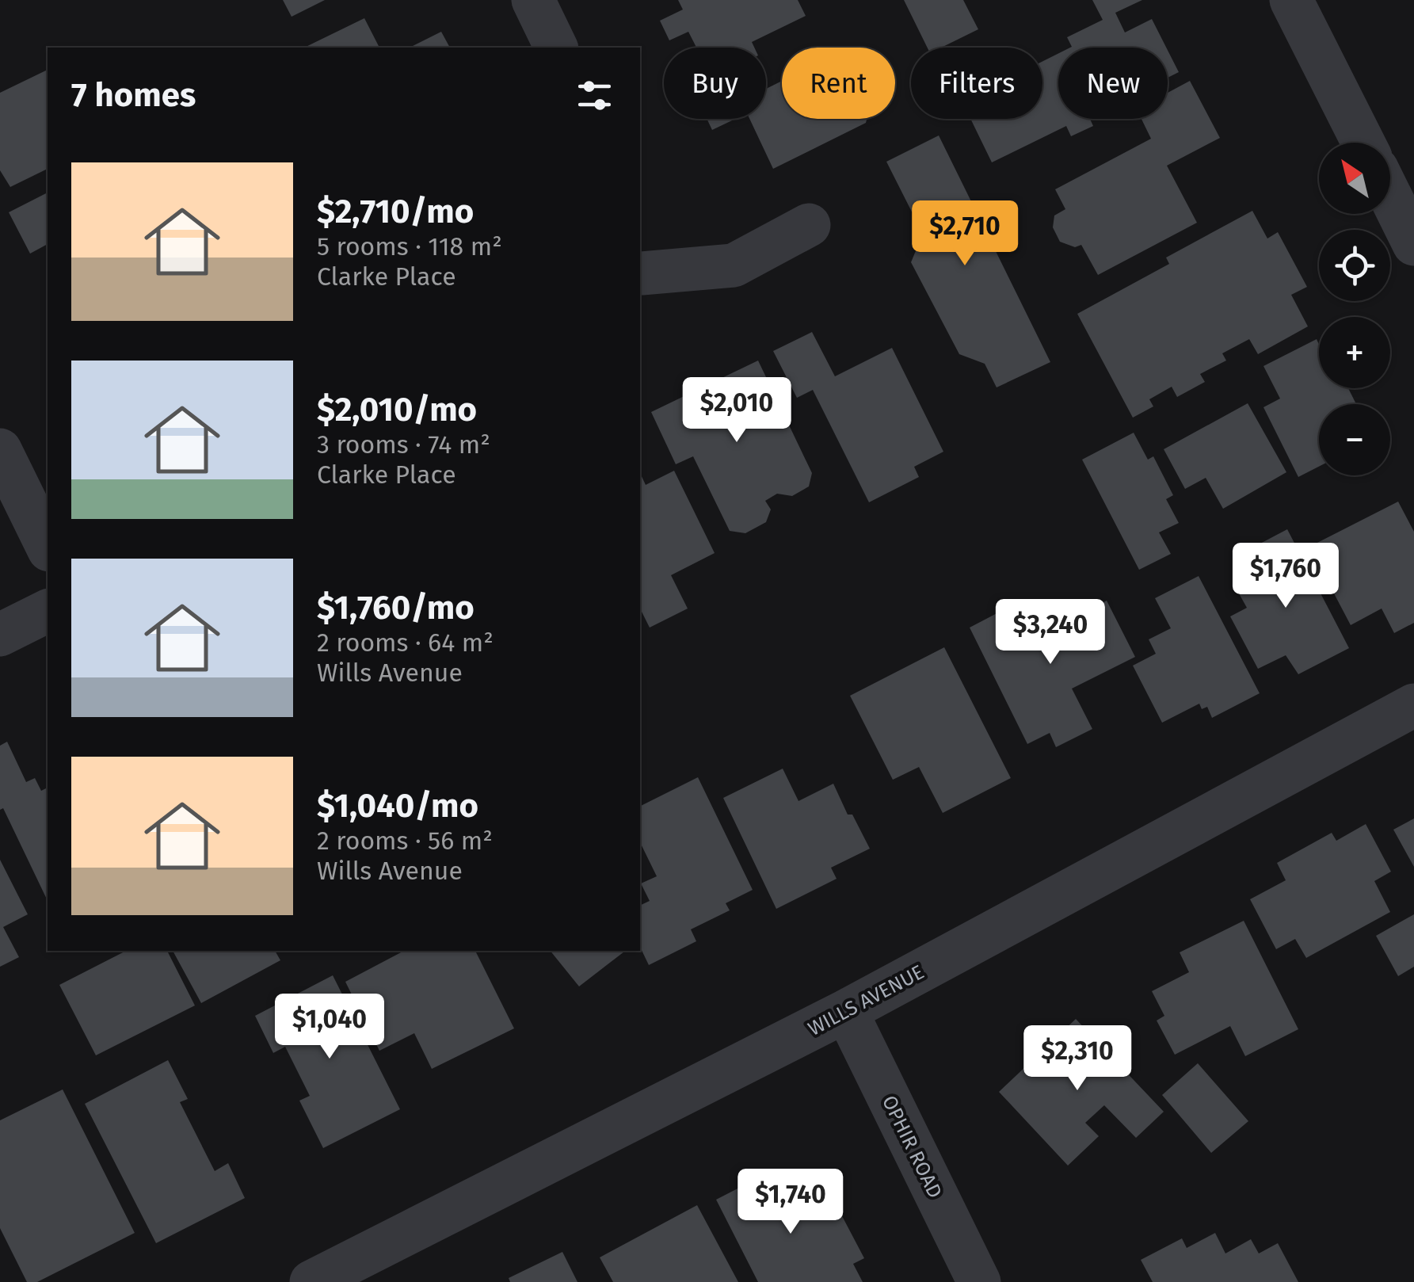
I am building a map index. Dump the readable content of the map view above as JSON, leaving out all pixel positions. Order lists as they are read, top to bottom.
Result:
{
  "streets": {
    "street": ["WILLS AVENUE", "OPHIR ROAD"]
  },
  "crossings": [
    ["WILLS AVENUE", "OPHIR ROAD"]
  ],
  "north": "top left",
  "page": {
    "chip": [
      "Buy",
      "Rent",
      "Filters",
      "New"
    ],
    "heading": "7 homes",
    "map_buttons": ["+", "−"],
    "list": [
      {
        "name": "$2,710/mo",
        "note": "5 rooms · 118 m² · Clarke Place"
      },
      {
        "name": "$2,010/mo",
        "note": "3 rooms · 74 m² · Clarke Place"
      },
      {
        "name": "$1,760/mo",
        "note": "2 rooms · 64 m² · Wills Avenue"
      },
      {
        "name": "$1,040/mo",
        "note": "2 rooms · 56 m² · Wills Avenue"
      }
    ],
    "price": [
      "$2,710",
      "$2,010",
      "$1,760",
      "$3,240",
      "$1,040",
      "$2,310",
      "$1,740"
    ]
  }
}
